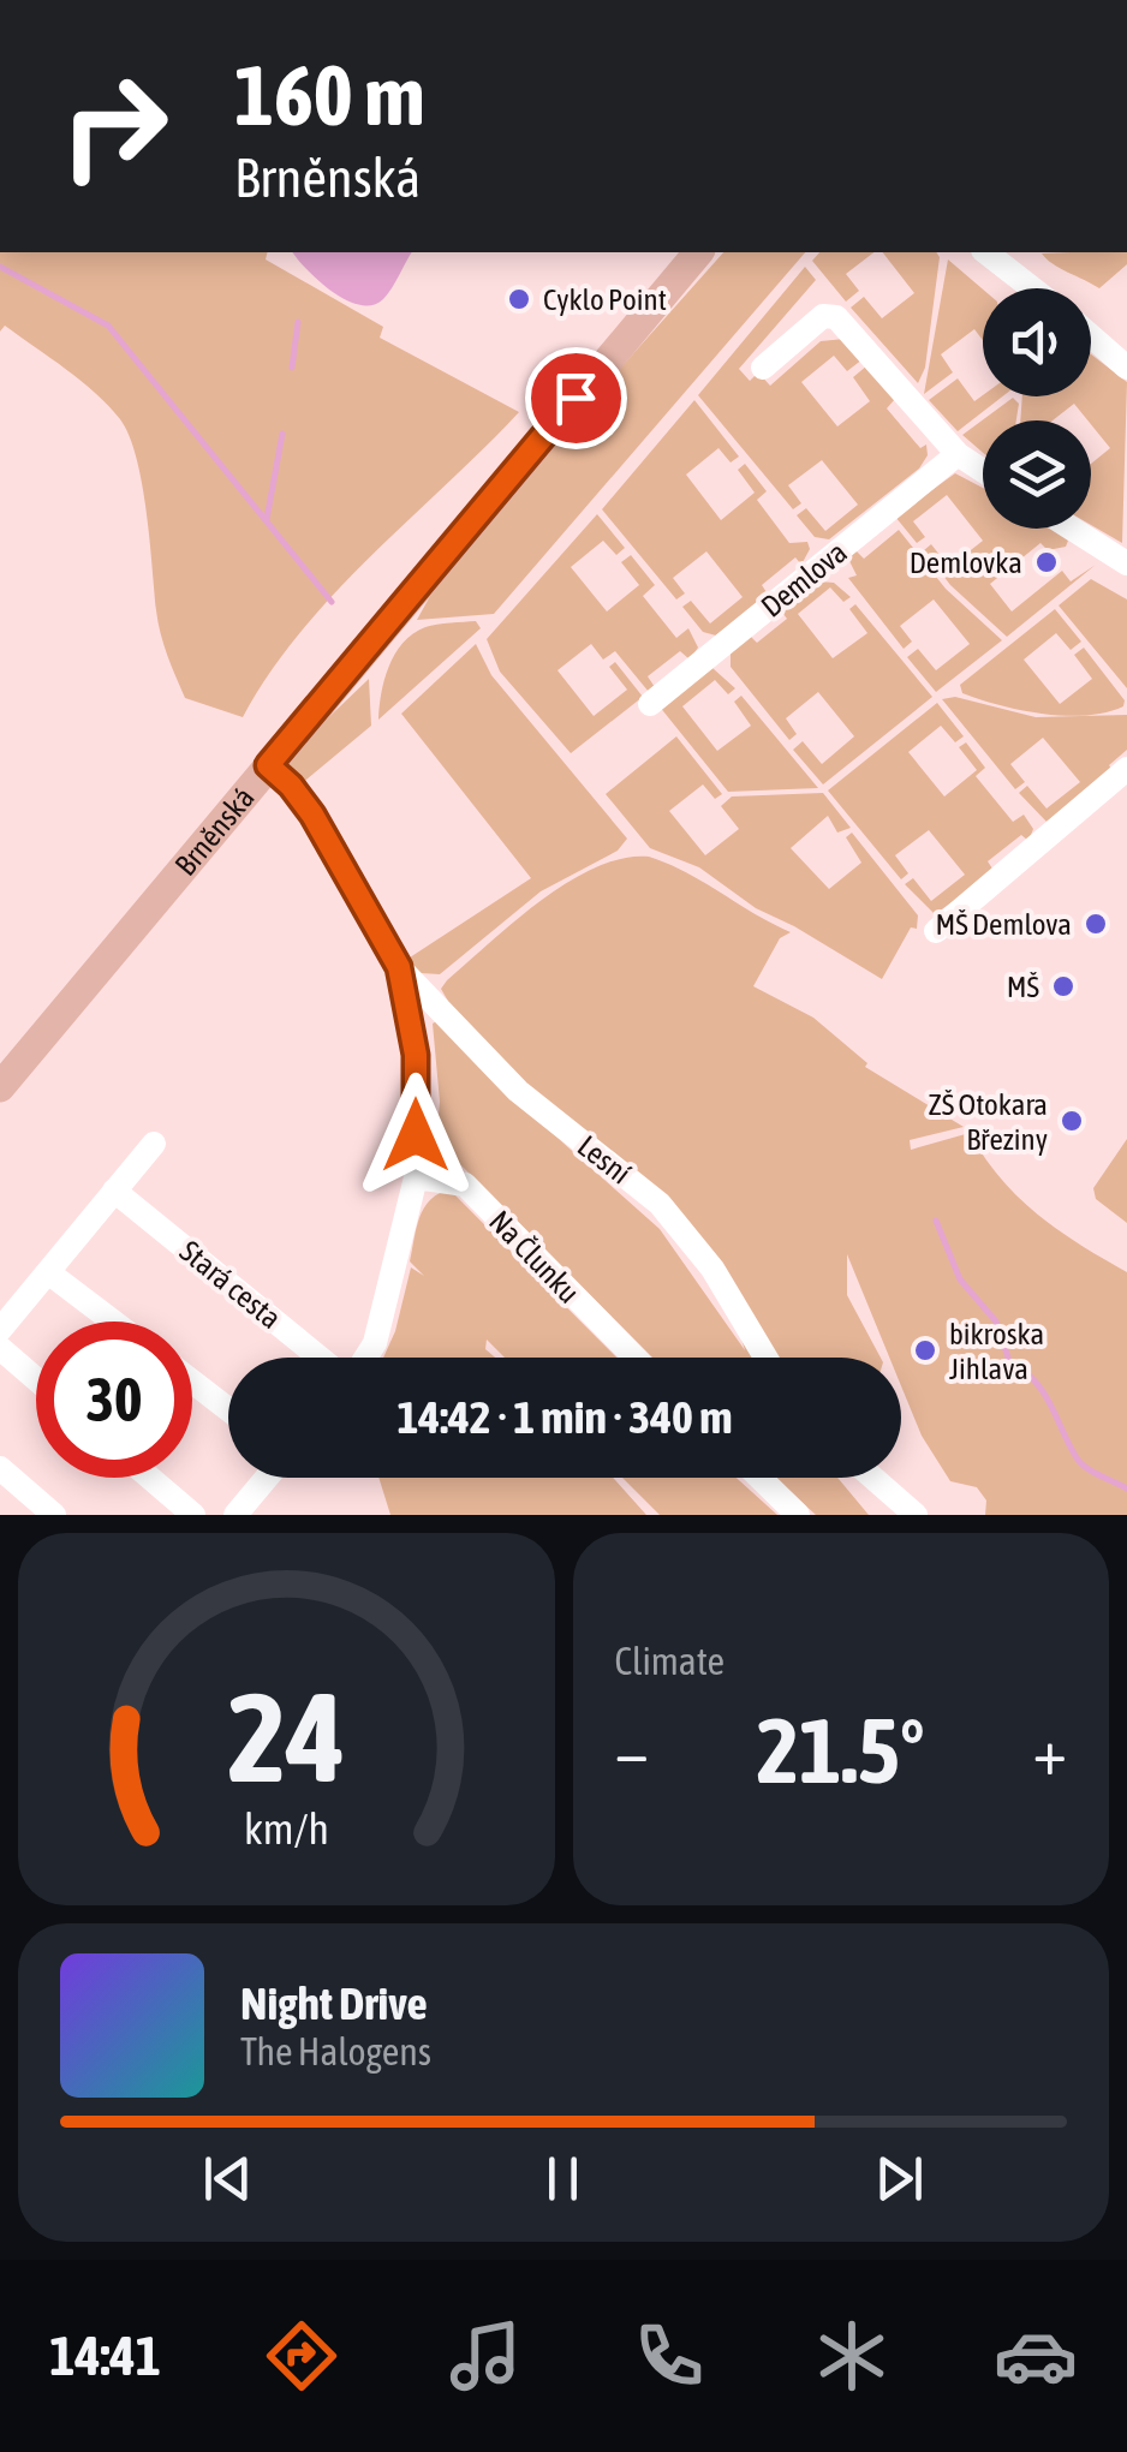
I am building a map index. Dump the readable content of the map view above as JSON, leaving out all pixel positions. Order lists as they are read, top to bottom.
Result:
{
  "streets": {
    "main road": ["Brněnská"],
    "street": [
      "Demlova",
      "Lesní",
      "Na Člunku",
      "Stará cesta"
    ]
  },
  "crossings": [
    ["Na Člunku", "Stará cesta"]
  ],
  "places": [
    "Cyklo Point",
    "Demlovka",
    "MŠ Demlova",
    "MŠ",
    "ZŠ Otokara Březiny",
    "bikroska Jihlava"
  ],
  "page": {
    "turn": ["160 m", "Brněnská"],
    "limit": "30",
    "trip": "14:42 · 1 min · 340 m",
    "tile": "Climate",
    "heat": ["−", "21.5°", "+"],
    "song": ["Night Drive", "The Halogens"],
    "tabs": "14:41",
    "gauge": ["24", "km/h"]
  }
}
